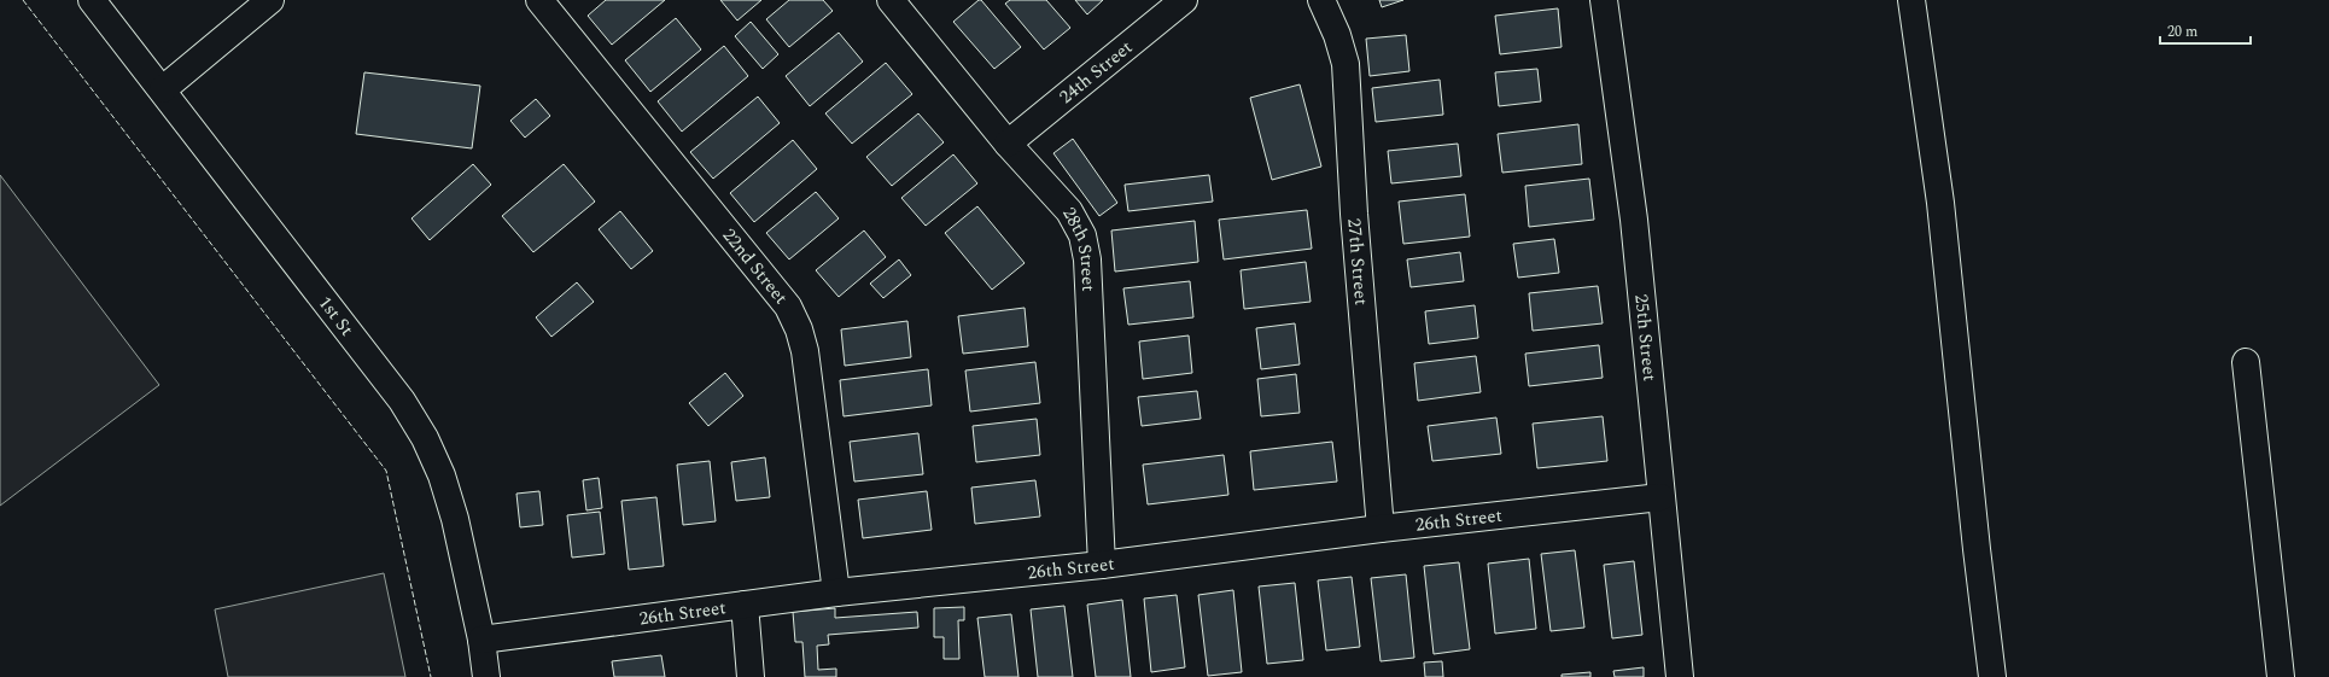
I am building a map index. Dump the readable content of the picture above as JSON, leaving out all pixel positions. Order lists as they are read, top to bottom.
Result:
{
  "streets": {
    "street": [
      "24th Street",
      "28th Street",
      "27th Street",
      "22nd Street",
      "1st St",
      "25th Street",
      "26th Street"
    ]
  },
  "crossings": [
    ["24th Street", "28th Street"],
    ["28th Street", "26th Street"],
    ["27th Street", "26th Street"],
    ["22nd Street", "26th Street"],
    ["1st St", "26th Street"],
    ["25th Street", "26th Street"]
  ],
  "scale_bar": "20 m"
}
